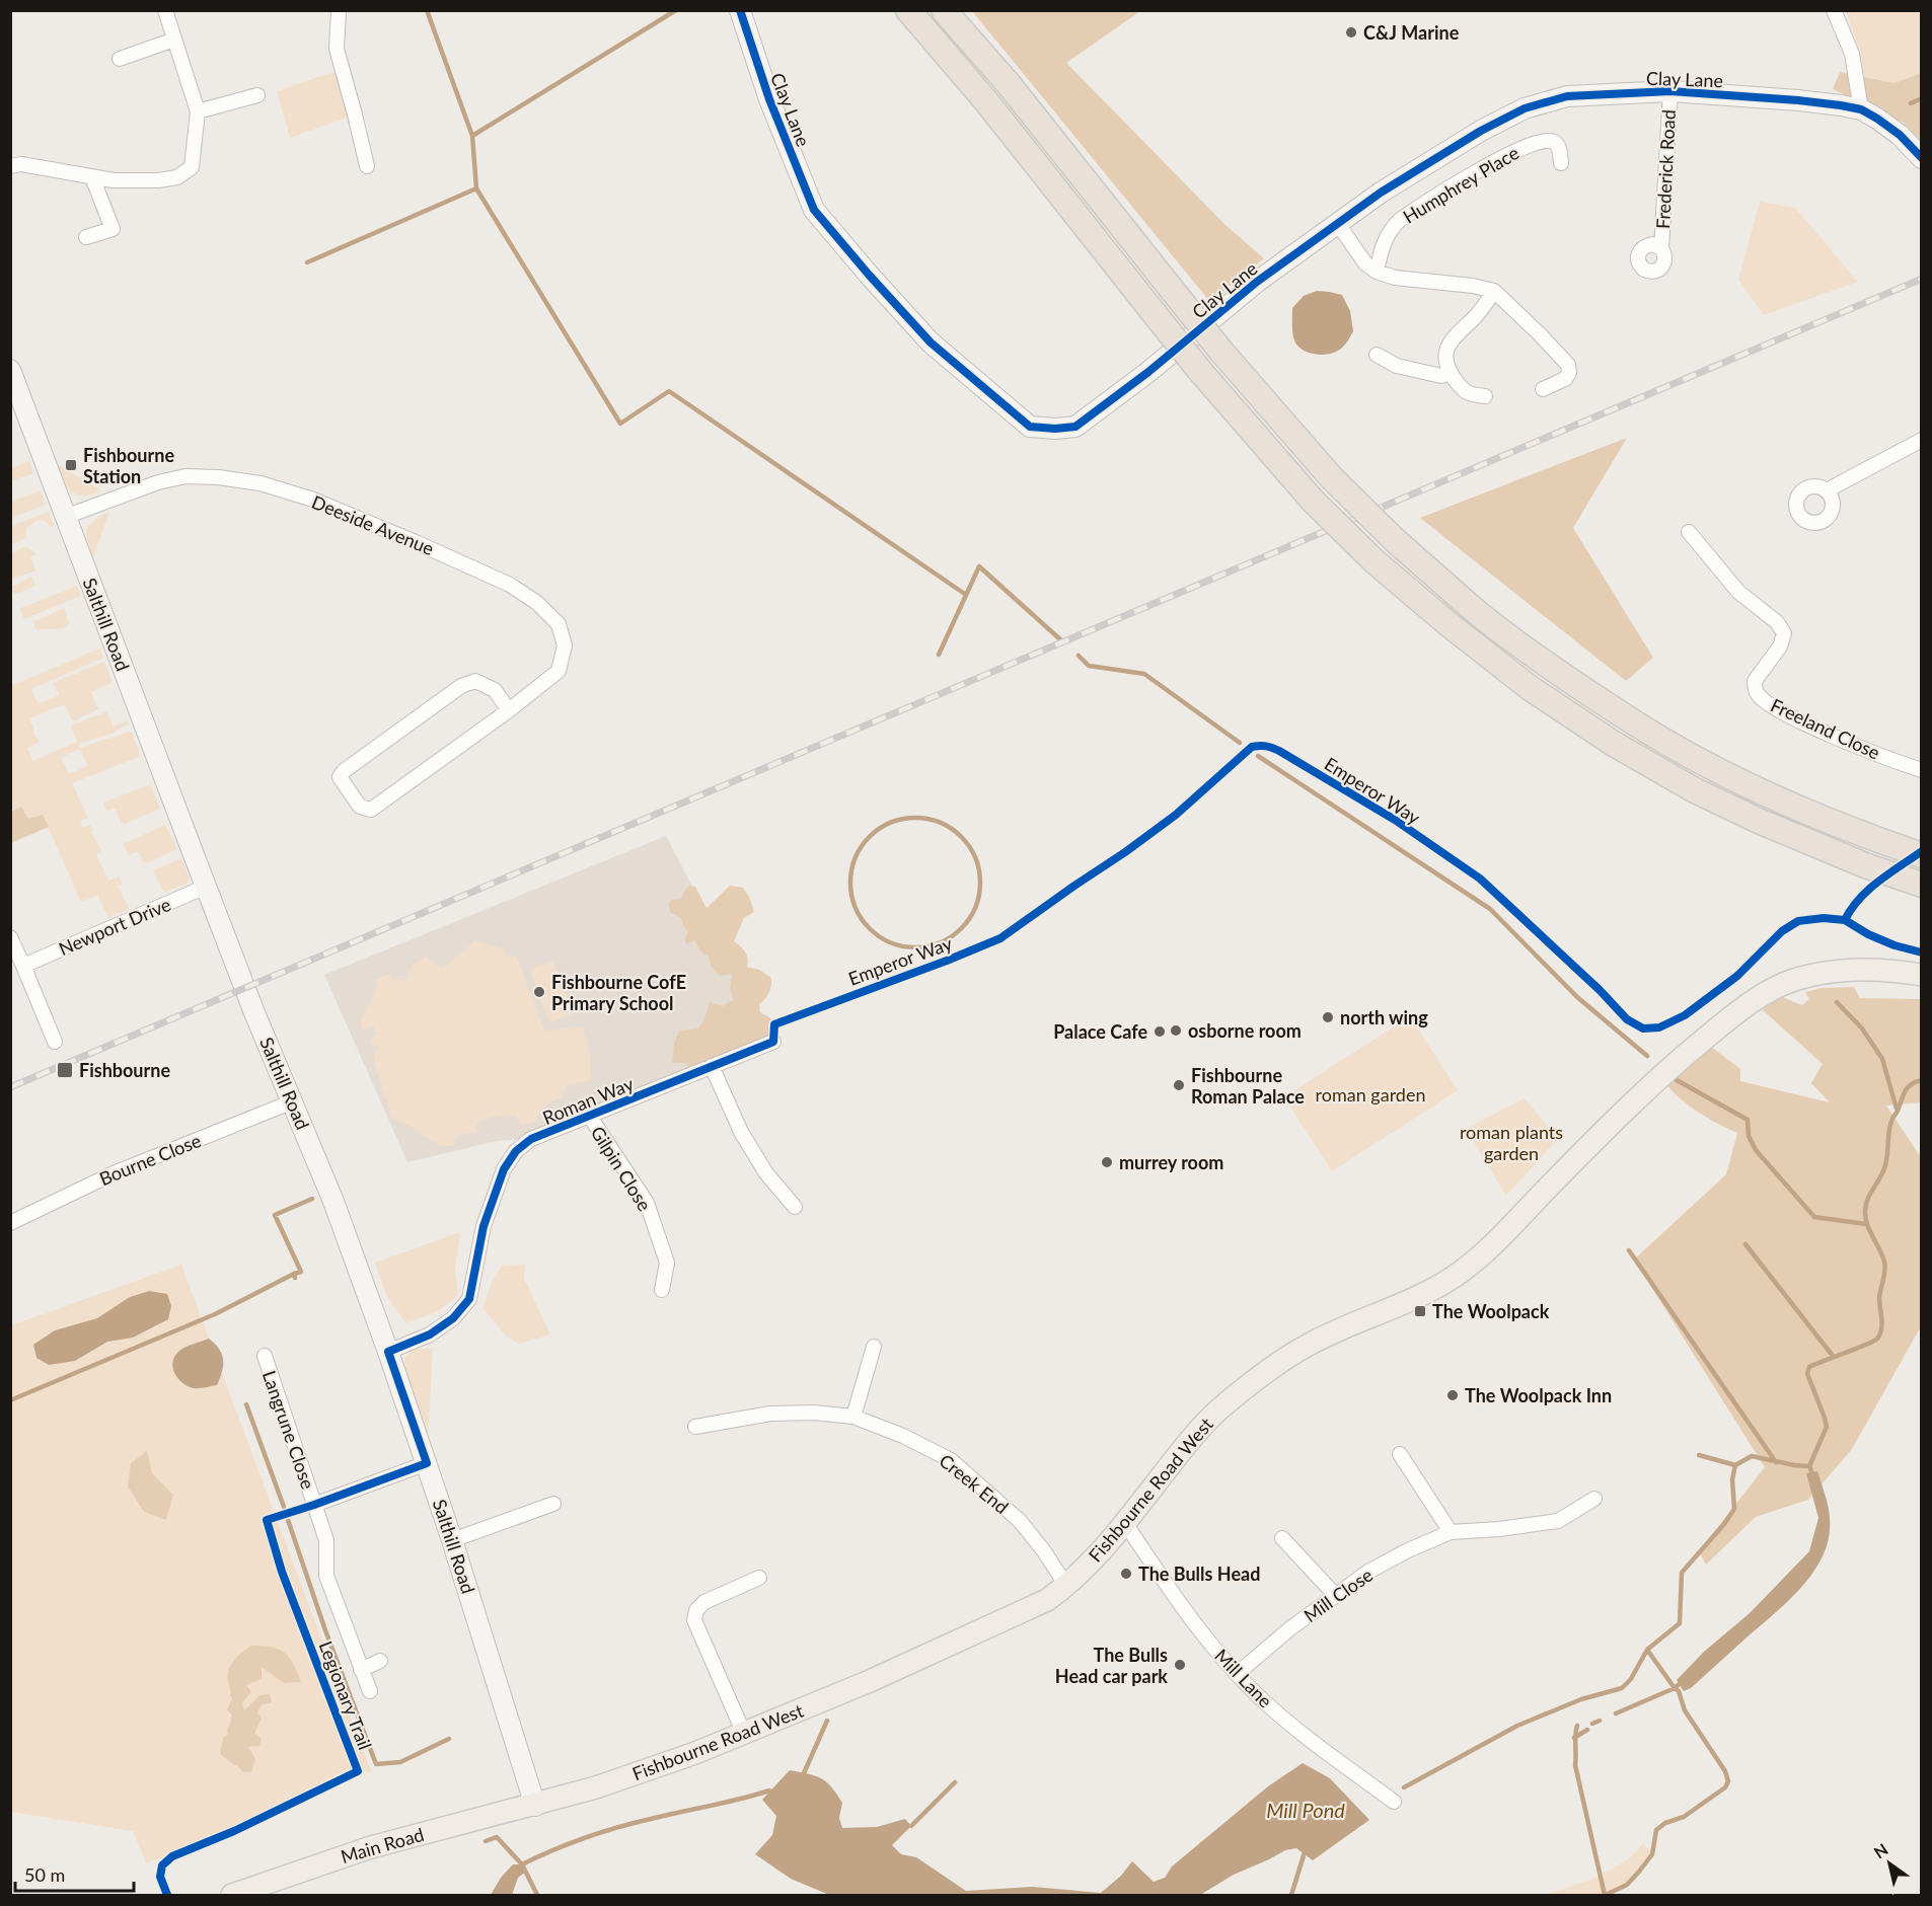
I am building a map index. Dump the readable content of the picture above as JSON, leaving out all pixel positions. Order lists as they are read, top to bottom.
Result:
{
  "streets": {
    "main road": ["Fishbourne Road West", "Main Road"],
    "street": [
      "Clay Lane",
      "Frederick Road",
      "Humphrey Place",
      "Deeside Avenue",
      "Salthill Road",
      "Freeland Close",
      "Newport Drive",
      "Roman Way",
      "Bourne Close",
      "Gilpin Close",
      "Langrune Close",
      "Creek End",
      "Mill Close",
      "Mill Lane"
    ],
    "cycle path": ["Emperor Way"]
  },
  "crossings": [
    ["Clay Lane", "Frederick Road"],
    ["Deeside Avenue", "Salthill Road"],
    ["Salthill Road", "Newport Drive"],
    ["Salthill Road", "Roman Way"],
    ["Salthill Road", "Bourne Close"],
    ["Salthill Road", "Langrune Close"],
    ["Salthill Road", "Fishbourne Road West"],
    ["Salthill Road", "Main Road"],
    ["Roman Way", "Gilpin Close"],
    ["Creek End", "Fishbourne Road West"],
    ["Fishbourne Road West", "Mill Lane"],
    ["Fishbourne Road West", "Main Road"],
    ["Mill Close", "Mill Lane"]
  ],
  "water": ["Mill Pond"],
  "parks": ["roman garden", "roman plants garden"],
  "places": {
    "other": [
      "C&J Marine",
      "Fishbourne CofE Primary School",
      "north wing",
      "osborne room",
      "Palace Cafe",
      "Fishbourne Roman Palace",
      "murrey room",
      "The Woolpack Inn",
      "The Bulls Head",
      "The Bulls Head car park"
    ],
    "transit": ["Fishbourne Station", "Fishbourne", "The Woolpack"]
  },
  "scale_bar": "50 m",
  "north": "top left"
}
